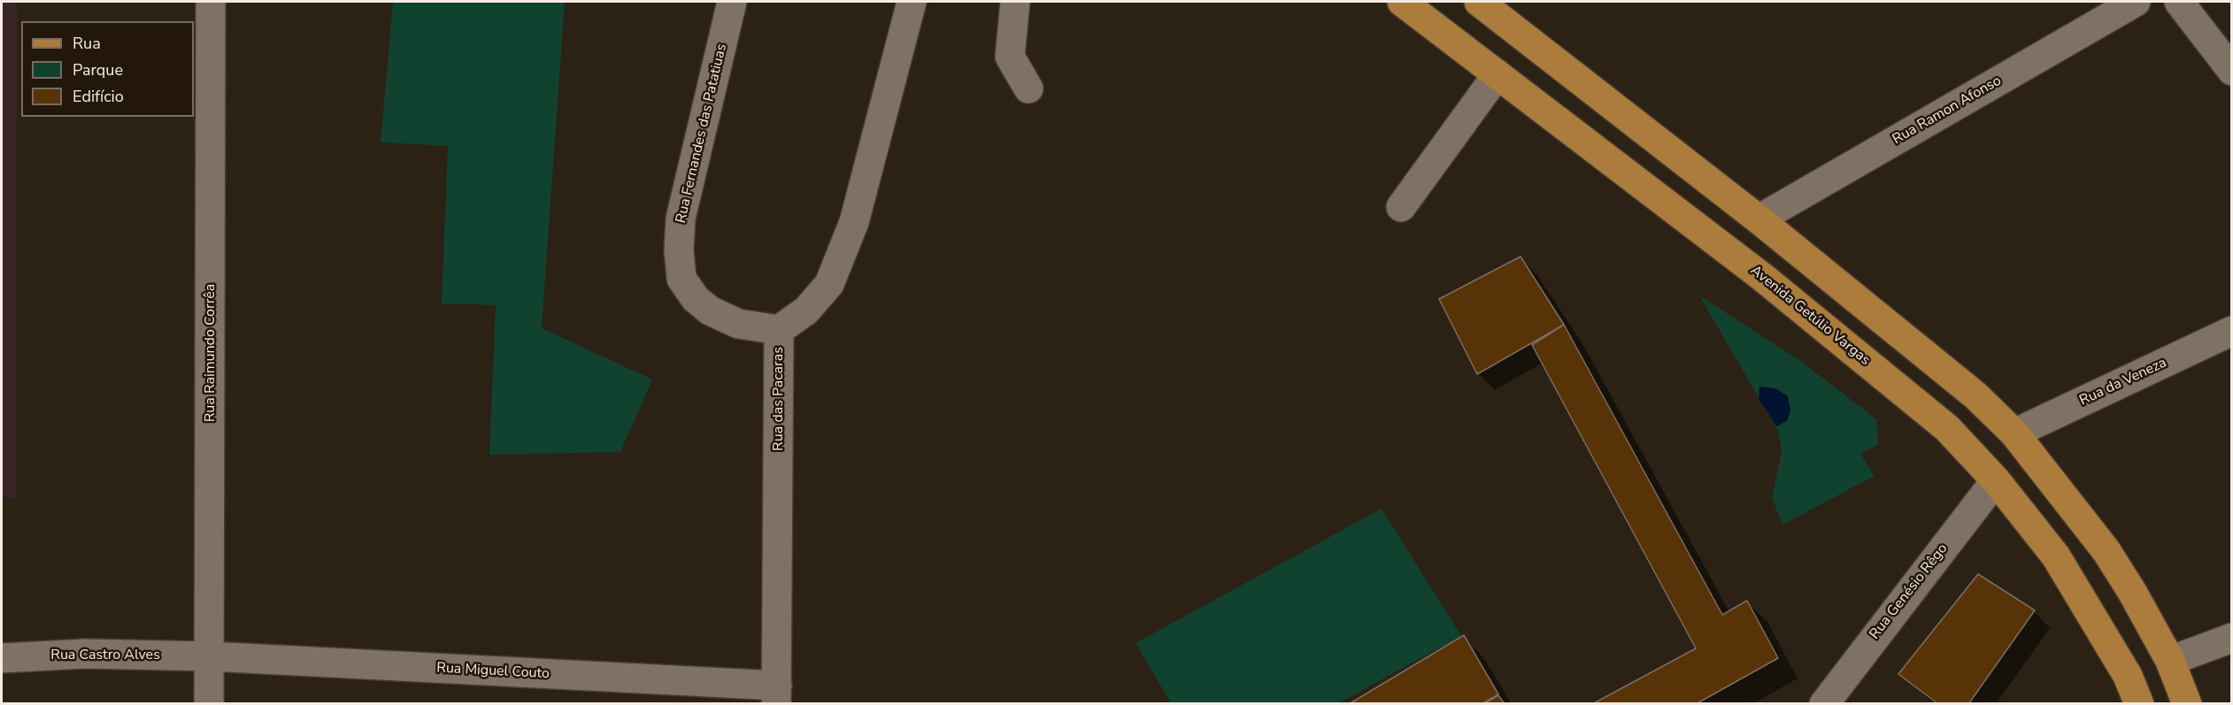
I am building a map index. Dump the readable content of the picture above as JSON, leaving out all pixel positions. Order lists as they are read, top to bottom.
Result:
{
  "streets": {
    "main road": ["Avenida Getúlio Vargas"],
    "street": [
      "Rua Ramon Afonso",
      "Rua Fernandes das Patatiuas",
      "Rua Raimundo Corrêa",
      "Rua da Veneza",
      "Rua das Pacaras",
      "Rua Genésio Rêgo",
      "Rua Castro Alves",
      "Rua Miguel Couto"
    ]
  },
  "crossings": [
    ["Rua Fernandes das Patatiuas", "Rua das Pacaras"],
    ["Avenida Getúlio Vargas", "Rua Genésio Rêgo"],
    ["Rua Raimundo Corrêa", "Rua Castro Alves"],
    ["Rua Raimundo Corrêa", "Rua Miguel Couto"],
    ["Rua das Pacaras", "Rua Miguel Couto"],
    ["Rua Castro Alves", "Rua Miguel Couto"]
  ],
  "legend": ["Rua", "Parque", "Edifício"]
}
